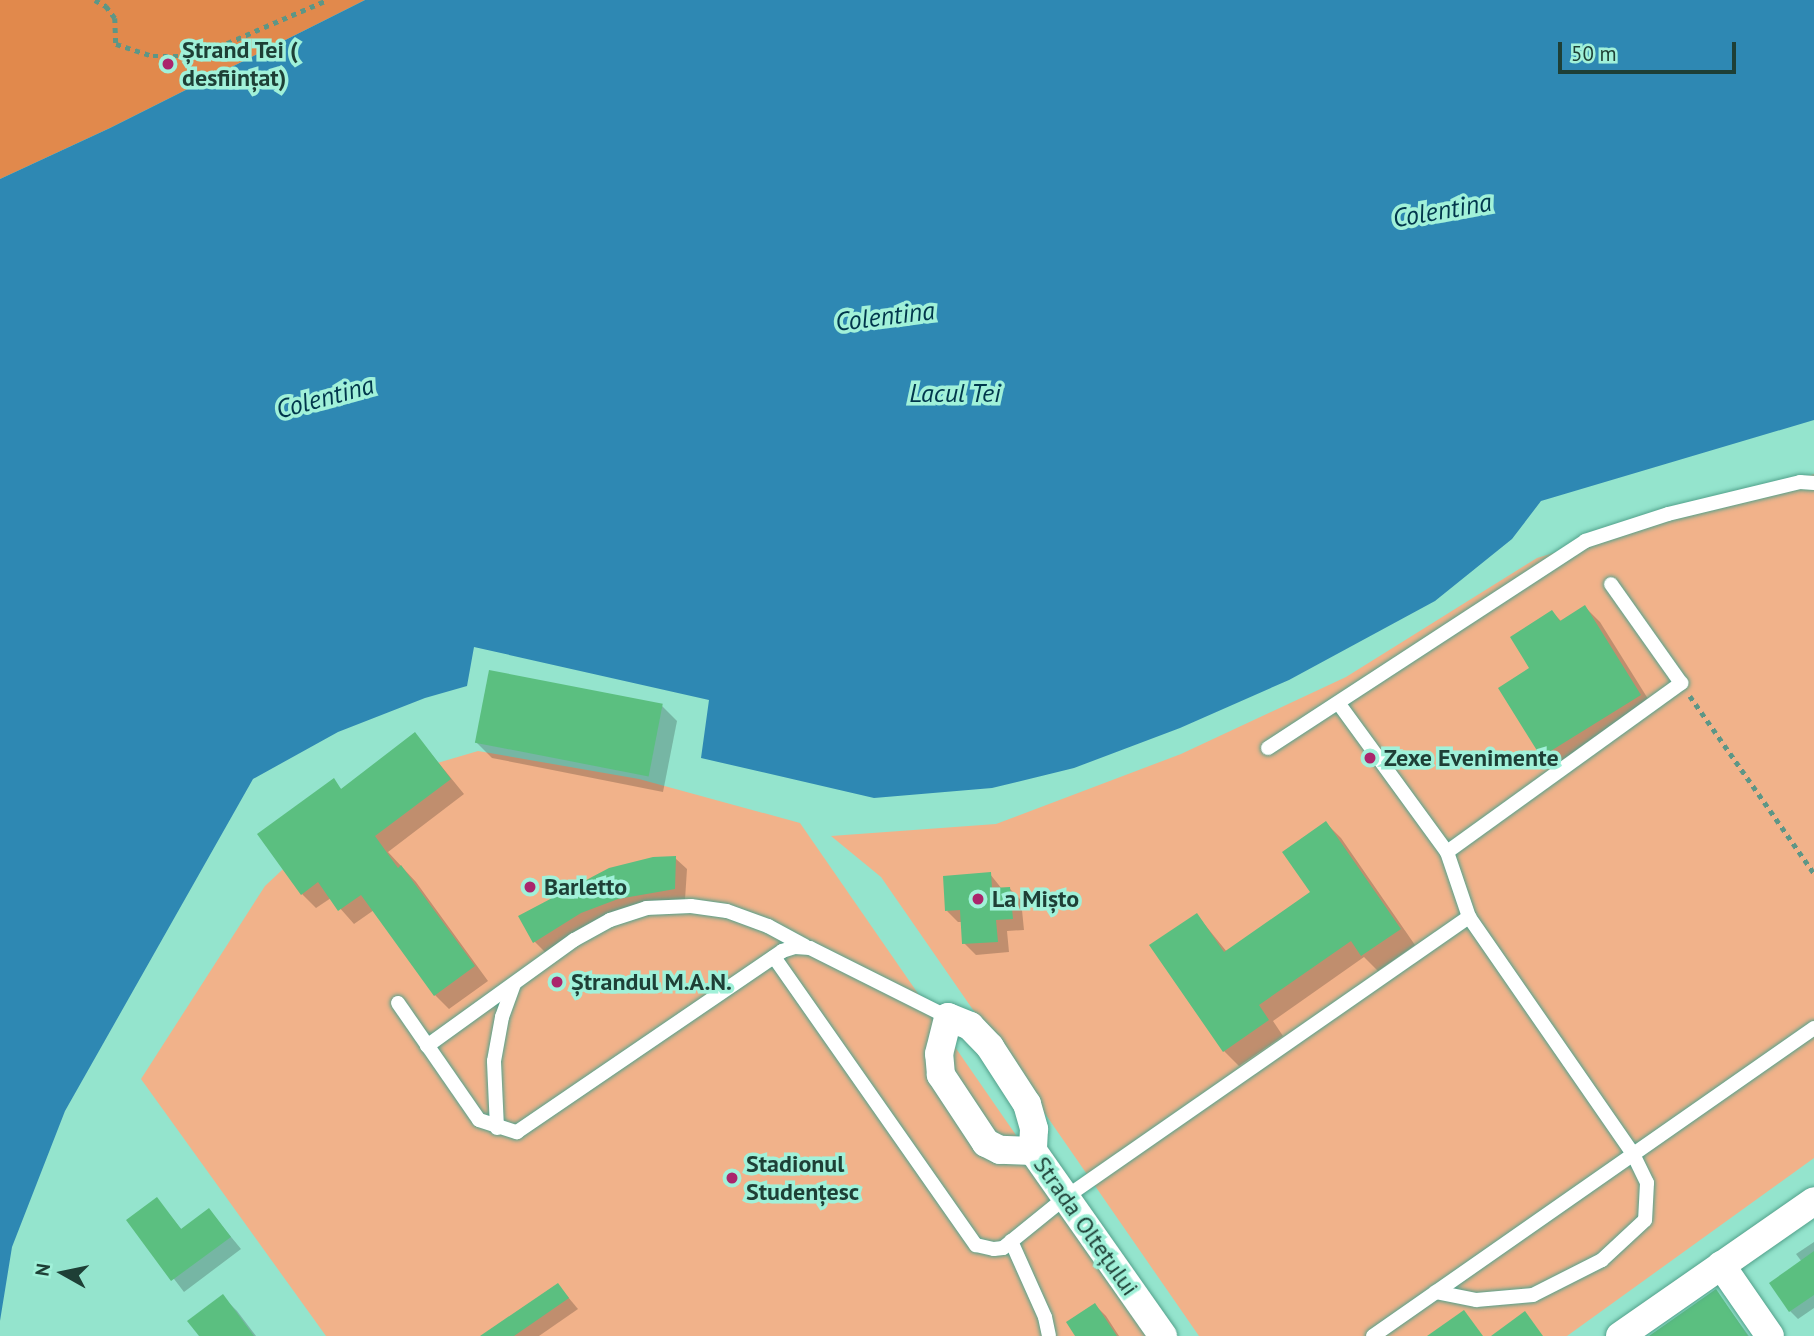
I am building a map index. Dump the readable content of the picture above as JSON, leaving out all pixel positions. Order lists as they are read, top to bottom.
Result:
{
  "streets": {
    "street": ["Strada Oltețului"]
  },
  "water": ["Colentina", "Lacul Tei"],
  "places": [
    "Ștrand Tei ( desființat)",
    "Zexe Evenimente",
    "Barletto",
    "La Mișto",
    "Ștrandul M.A.N.",
    "Stadionul Studențesc"
  ],
  "scale_bar": "50 m",
  "north": "left"
}
